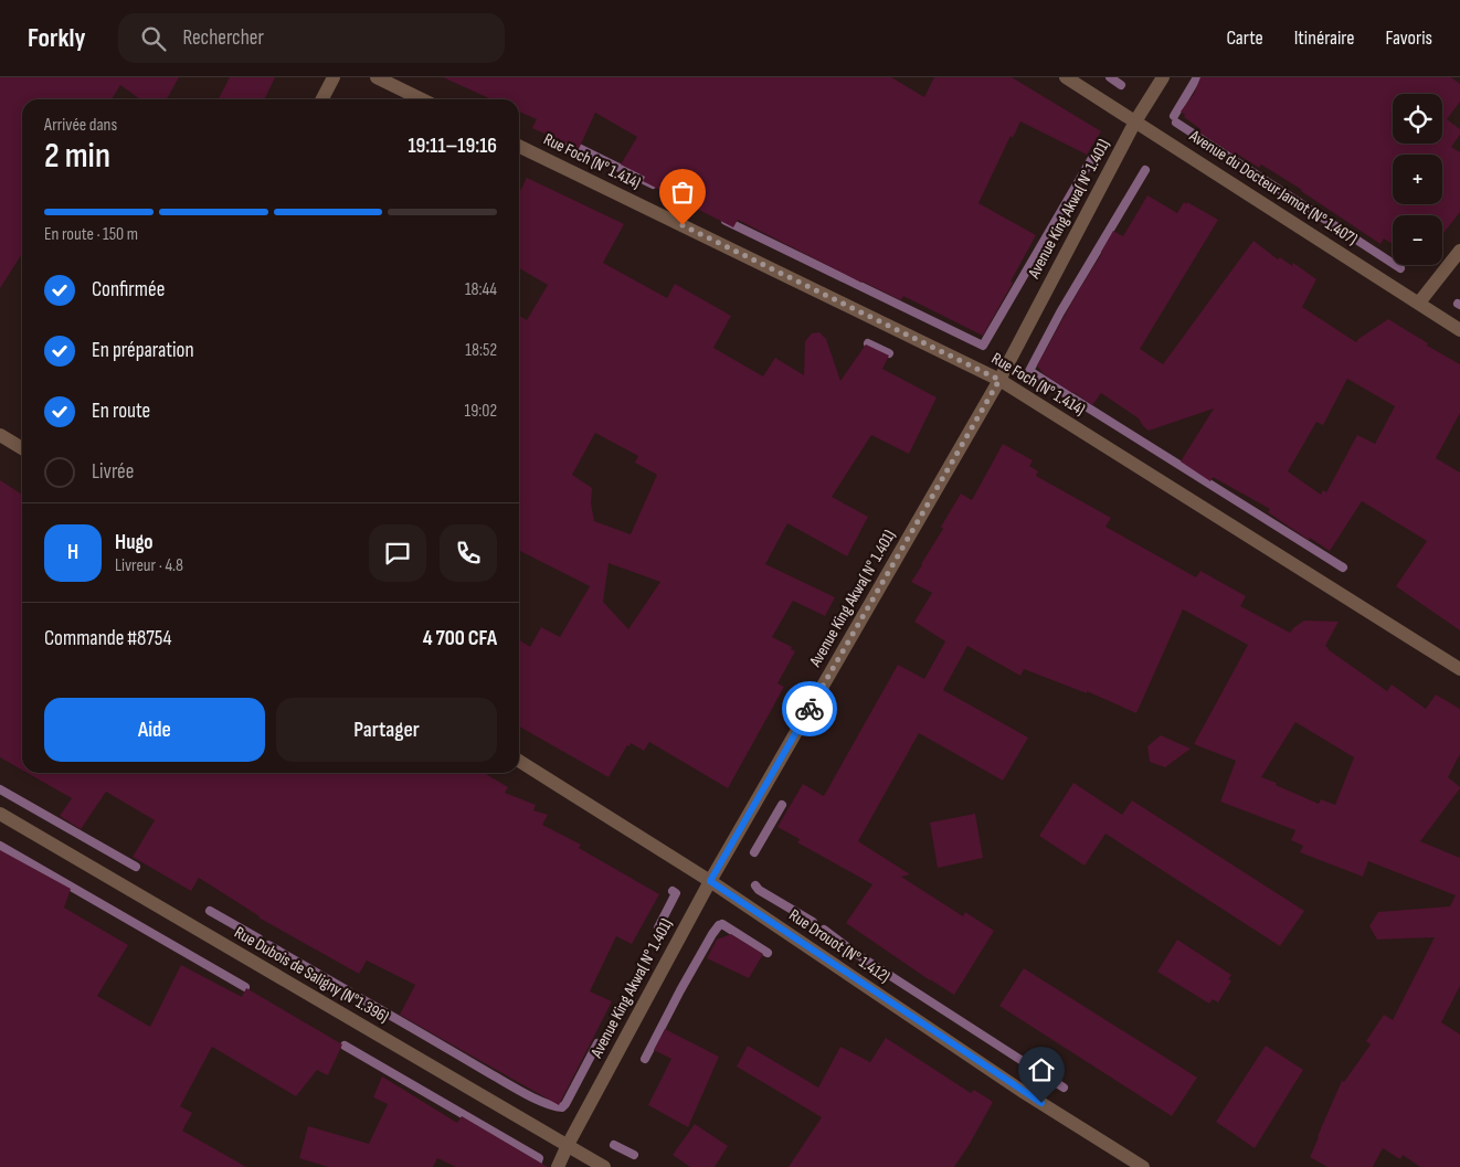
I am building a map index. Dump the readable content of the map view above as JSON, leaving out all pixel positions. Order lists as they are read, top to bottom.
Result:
{
  "streets": {
    "street": [
      "Rue Foch (N° 1.414)",
      "Avenue du Docteur Jamot (N° 1.407)",
      "Avenue King Akwa( N° 1.401)",
      "Rue Drouot (N° 1.412)",
      "Rue Dubois de Saligny (N°1.396)"
    ]
  },
  "crossings": [
    ["Rue Foch (N° 1.414)", "Avenue King Akwa( N° 1.401)"],
    ["Avenue du Docteur Jamot (N° 1.407)", "Avenue King Akwa( N° 1.401)"],
    ["Avenue King Akwa( N° 1.401)", "Rue Drouot (N° 1.412)"],
    ["Avenue King Akwa( N° 1.401)", "Rue Dubois de Saligny (N°1.396)"]
  ],
  "page": {
    "header": "Forkly",
    "search": "Rechercher",
    "nav": ["Carte", "Itinéraire", "Favoris"],
    "map_buttons": ["+", "−"],
    "heading": ["2 min", "Arrivée dans", "19:11–19:16"],
    "panel": [
      "Hugo",
      "Livreur · 4.8",
      "Commande #8754",
      "4 700 CFA"
    ],
    "bar": "En route · 150 m",
    "list": [
      ["Confirmée", "18:44"],
      ["En préparation", "18:52"],
      ["En route", "19:02"],
      "Livrée"
    ],
    "round": "H",
    "buttons": ["Aide", "Partager"]
  }
}
